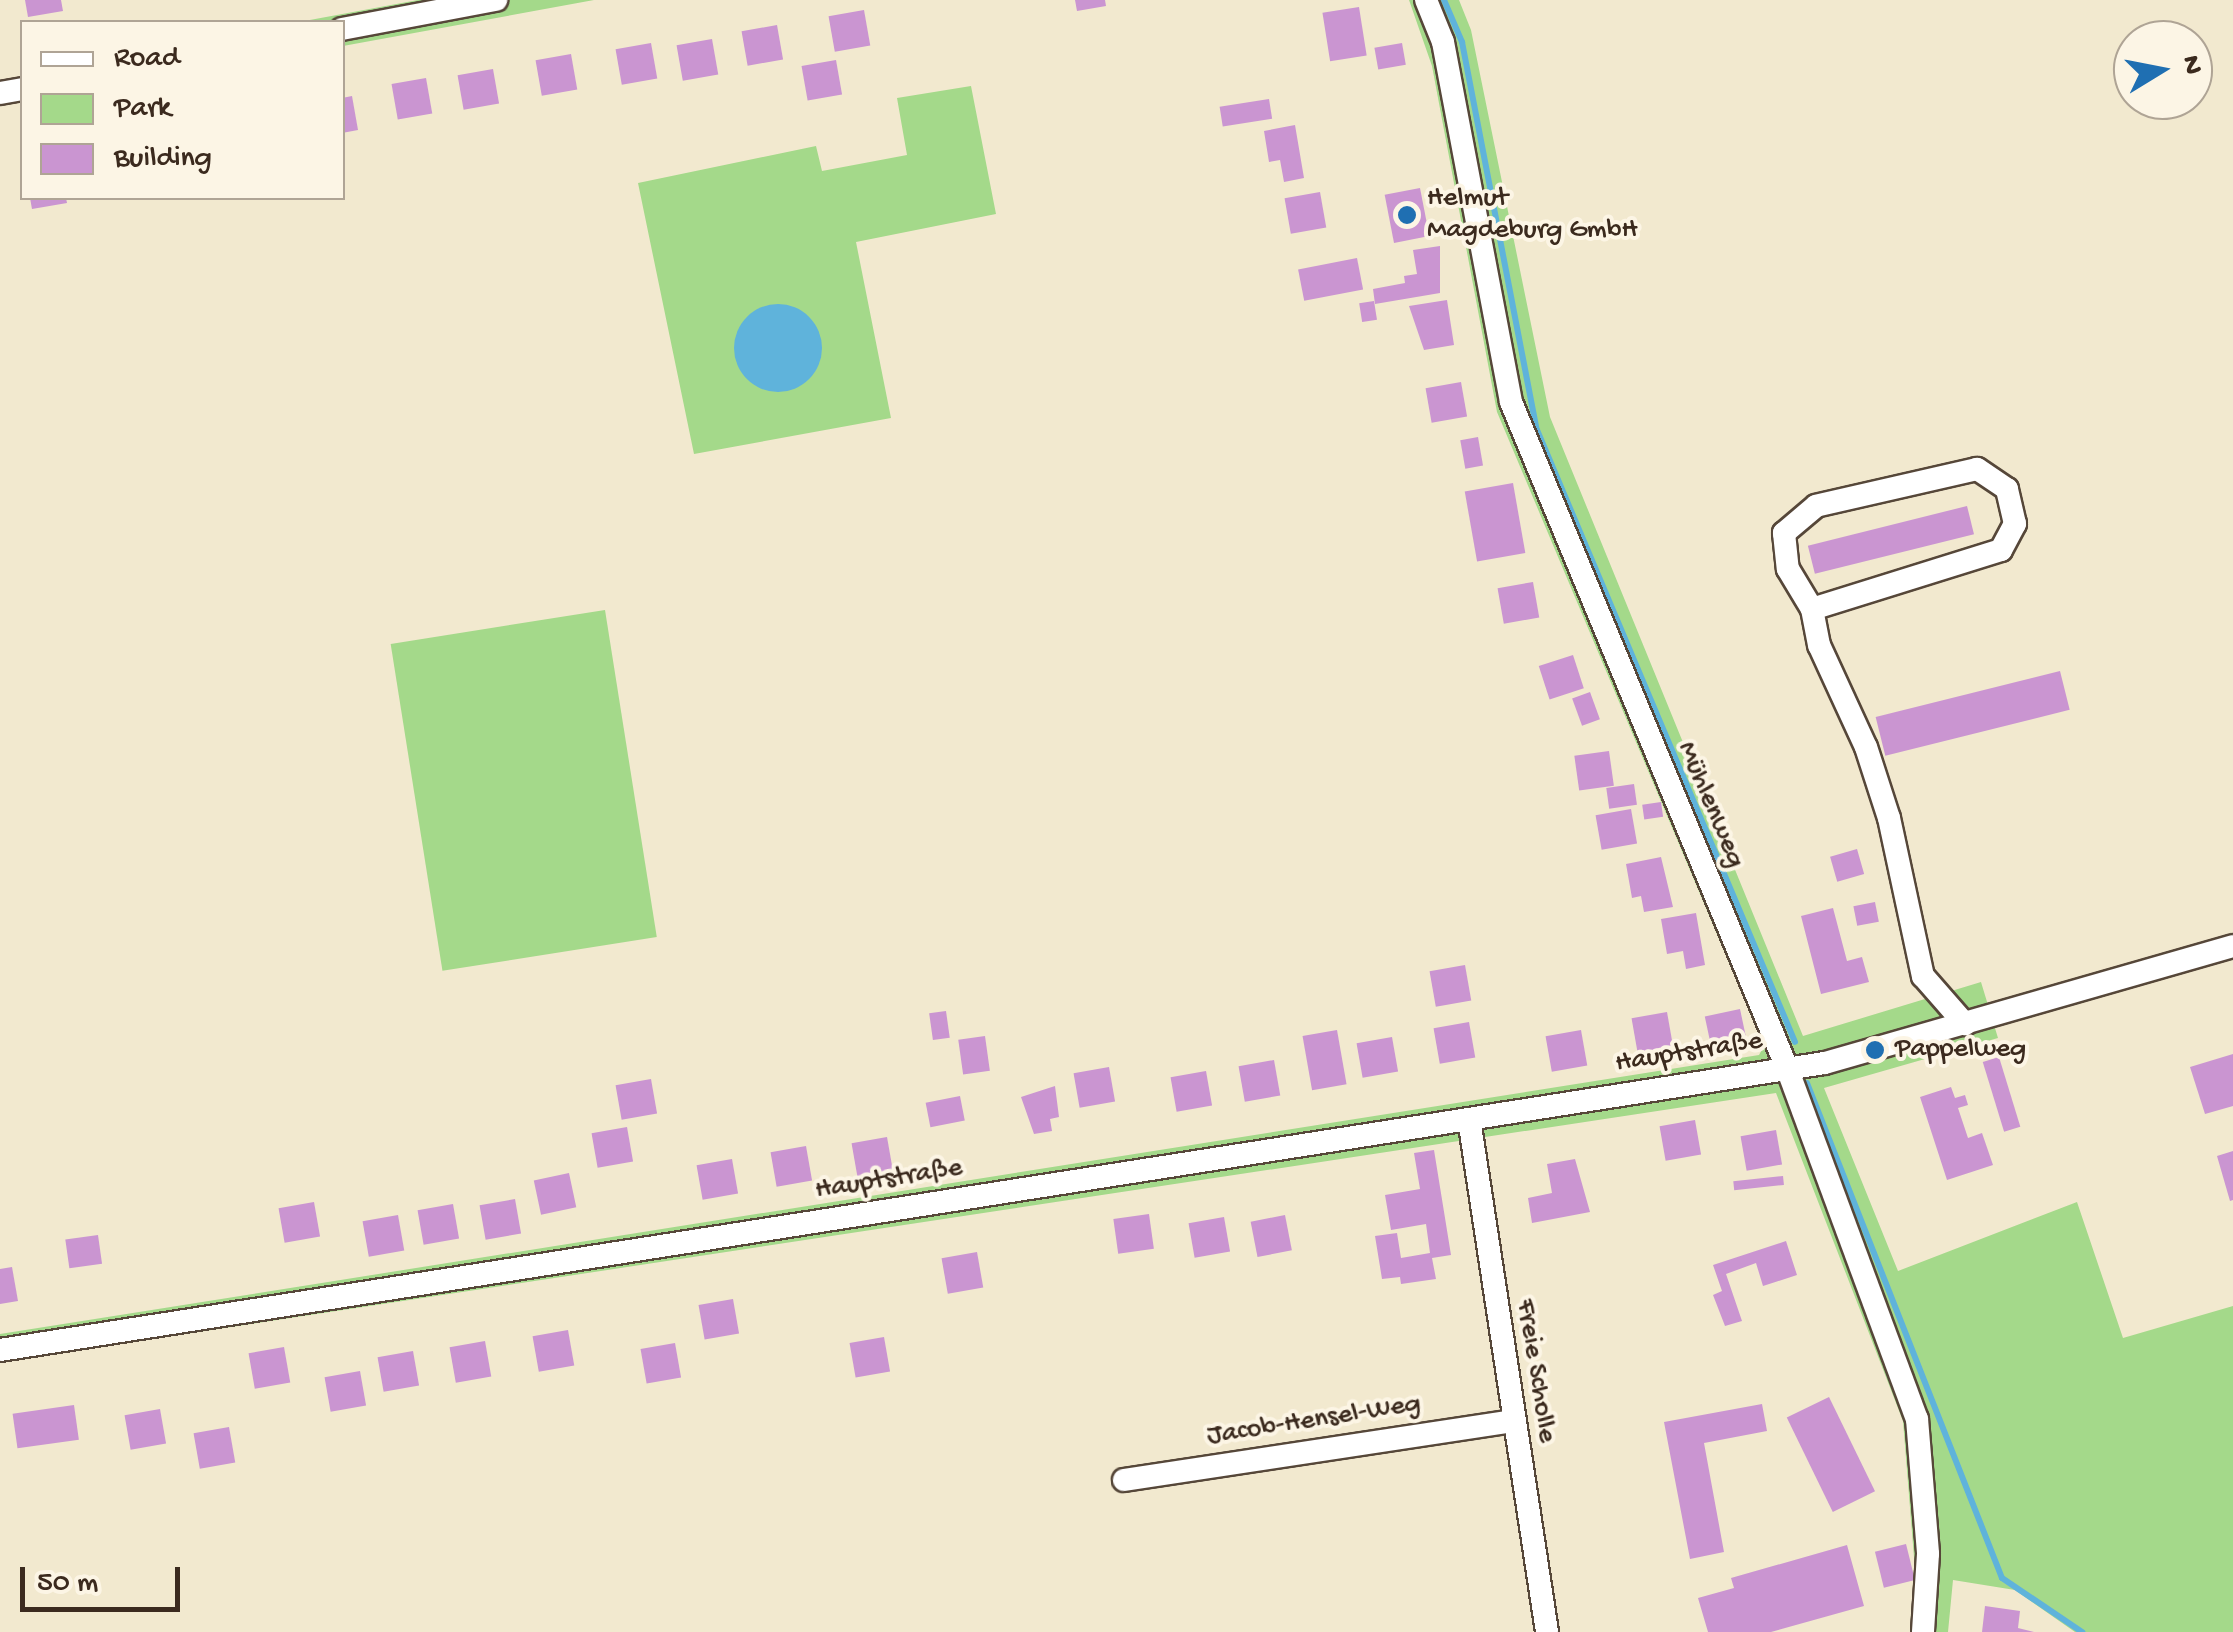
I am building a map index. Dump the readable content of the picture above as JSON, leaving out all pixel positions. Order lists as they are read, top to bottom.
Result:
{
  "streets": {
    "street": [
      "Mühlenweg",
      "Hauptstraße",
      "Freie Scholle",
      "Jacob-Hensel-Weg"
    ]
  },
  "crossings": [
    ["Mühlenweg", "Hauptstraße"],
    ["Hauptstraße", "Freie Scholle"],
    ["Freie Scholle", "Jacob-Hensel-Weg"]
  ],
  "places": ["Helmut Magdeburg GmbH", "Pappelweg"],
  "legend": ["Road", "Park", "Building"],
  "scale_bar": "50 m",
  "north": "right"
}
